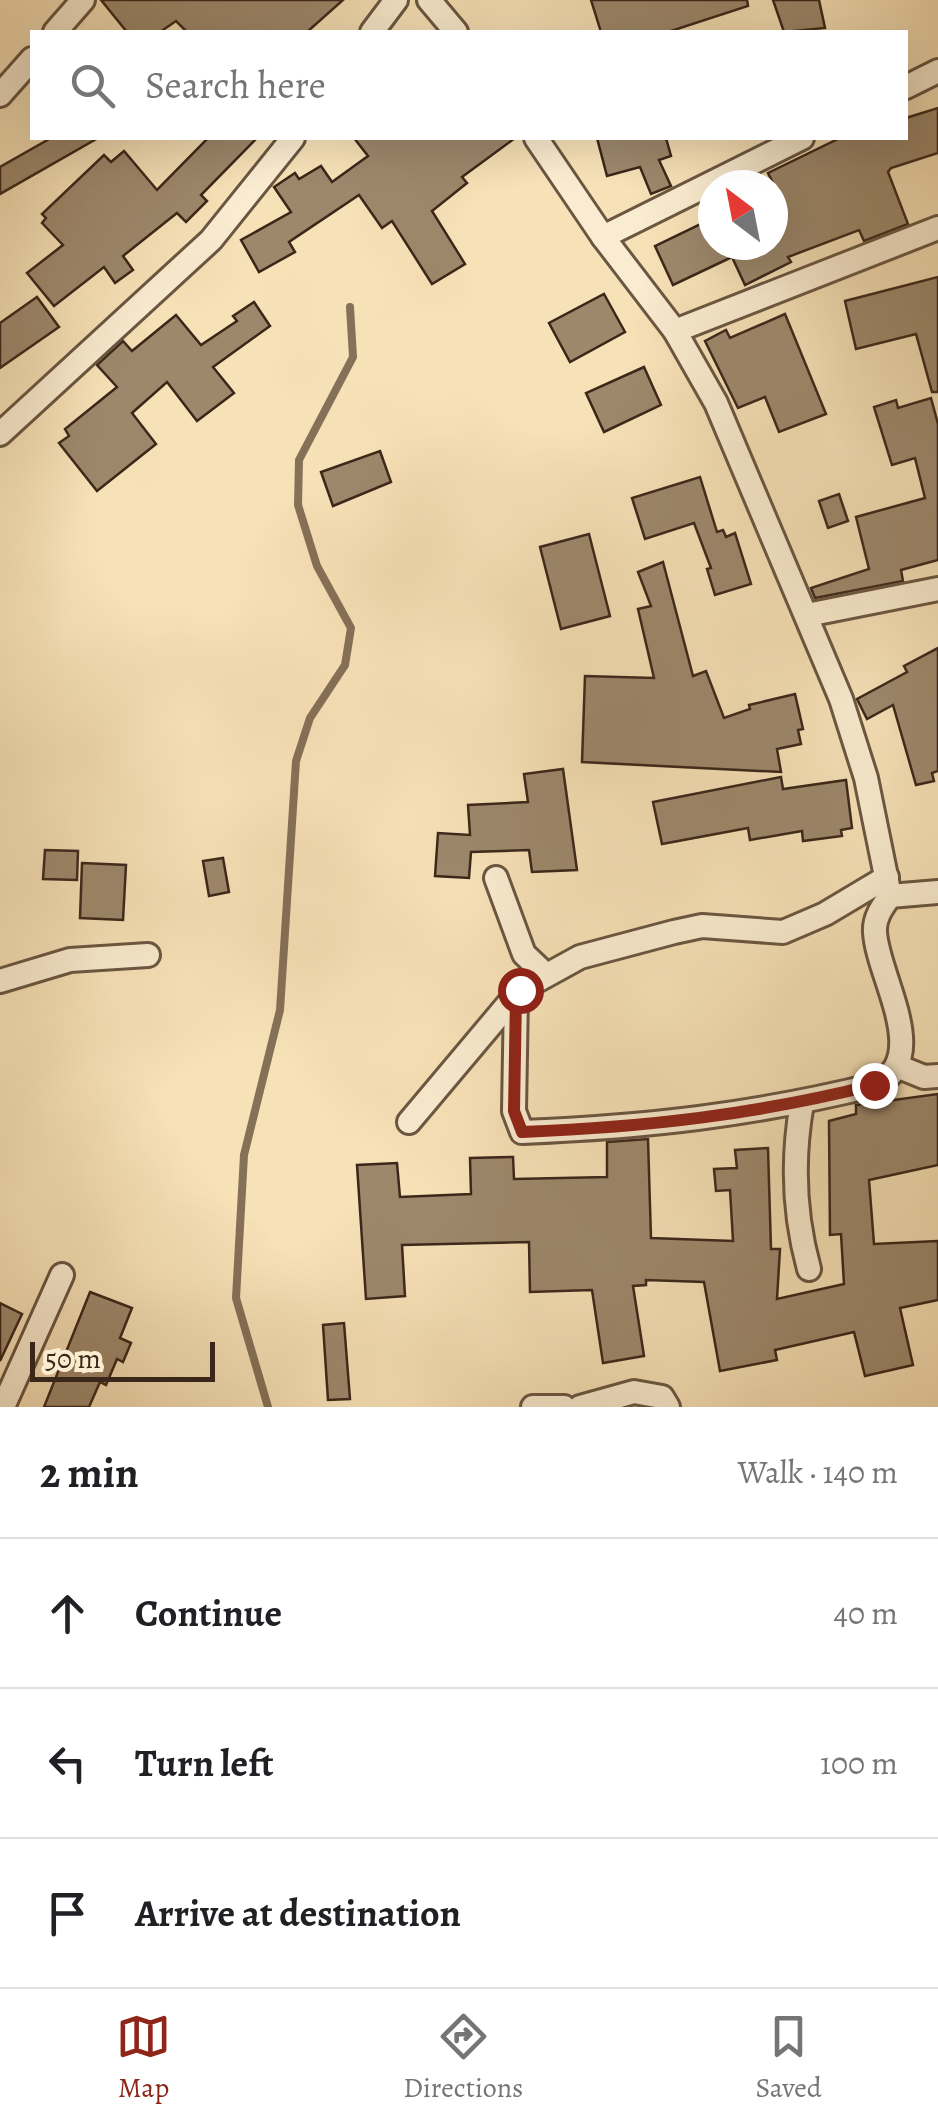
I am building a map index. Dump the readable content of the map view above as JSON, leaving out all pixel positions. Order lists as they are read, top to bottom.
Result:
{
  "scale_bar": "50 m",
  "north": "top left",
  "page": {
    "search": "Search here",
    "scale": "50 m",
    "heading": ["2 min", "Walk · 140 m"],
    "list": [
      ["Continue", "40 m"],
      ["Turn left", "100 m"],
      "Arrive at destination"
    ],
    "nav": ["Map", "Directions", "Saved"]
  }
}
